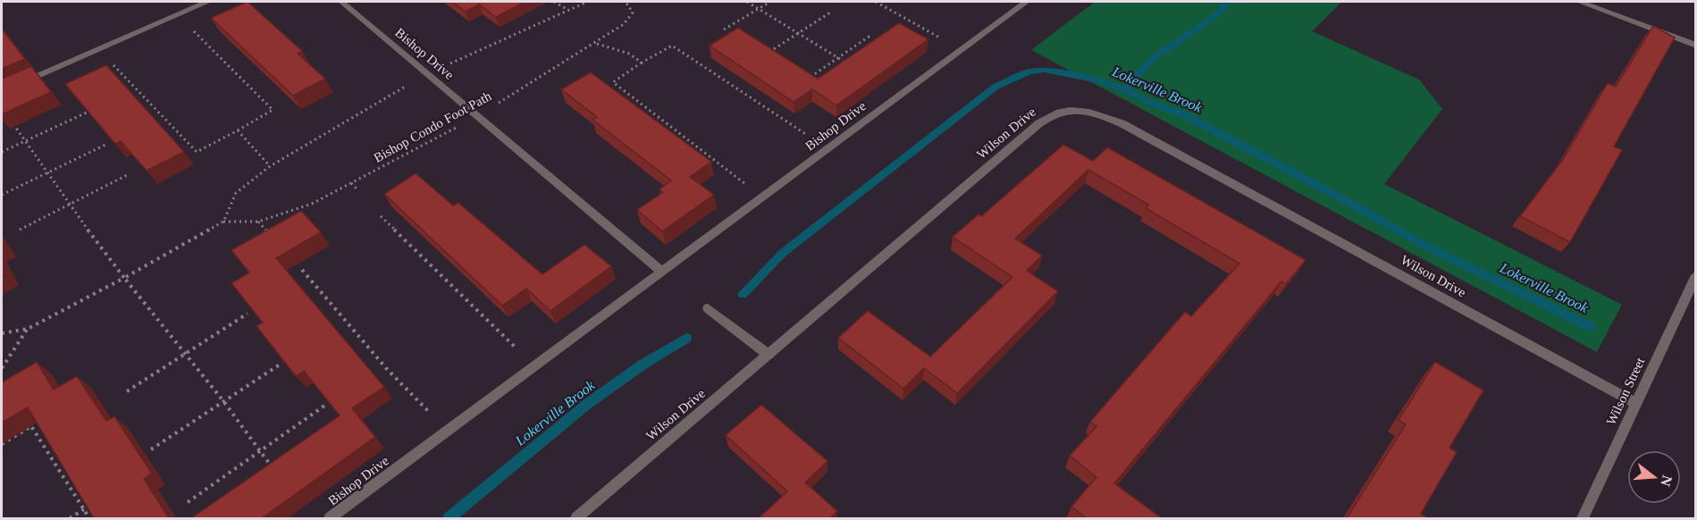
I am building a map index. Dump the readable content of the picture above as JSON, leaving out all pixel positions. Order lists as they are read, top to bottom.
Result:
{
  "streets": {
    "street": ["Bishop Drive", "Wilson Drive", "Wilson Street"],
    "path": ["Bishop Condo Foot Path"]
  },
  "crossings": [
    ["Bishop Drive", "Bishop Condo Foot Path"],
    ["Wilson Drive", "Wilson Street"]
  ],
  "water": ["Lokerville Brook"],
  "north": "right"
}
